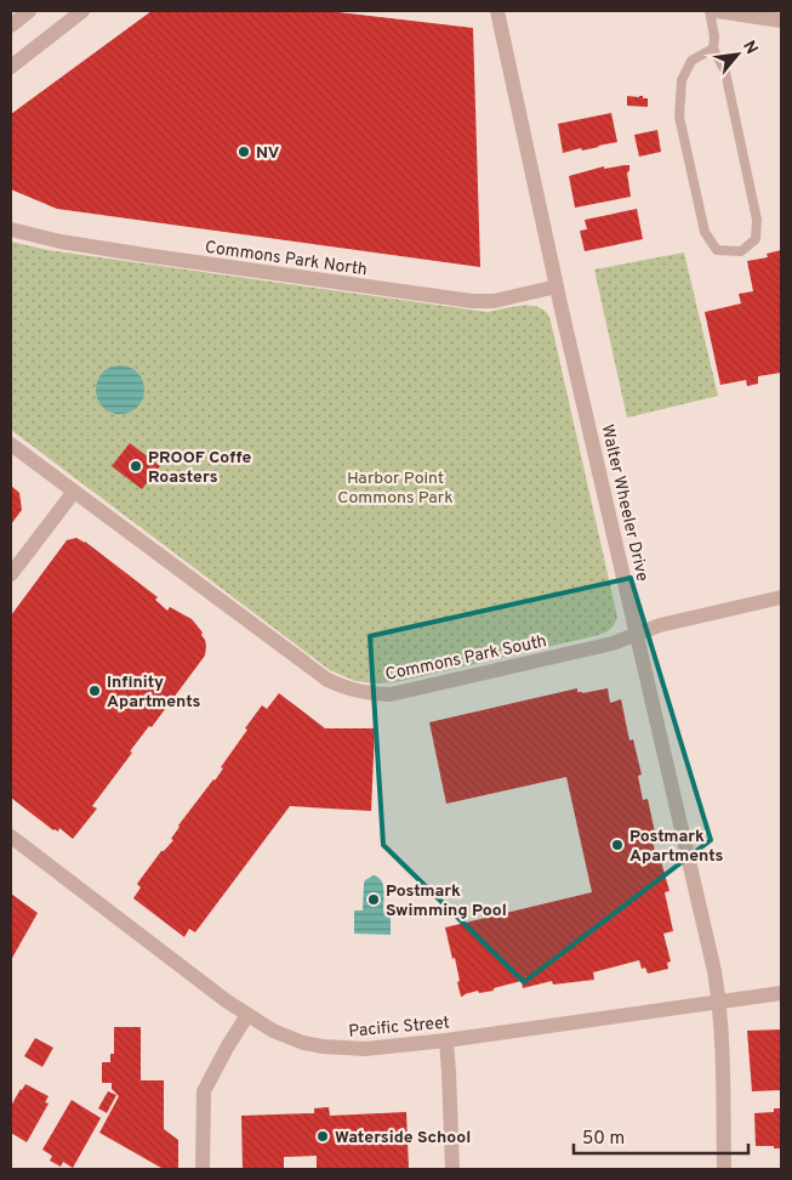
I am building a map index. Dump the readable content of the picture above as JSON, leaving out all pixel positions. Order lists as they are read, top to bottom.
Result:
{
  "streets": {
    "street": [
      "Commons Park North",
      "Walter Wheeler Drive",
      "Commons Park South",
      "Pacific Street"
    ]
  },
  "crossings": [
    ["Commons Park North", "Walter Wheeler Drive"],
    ["Walter Wheeler Drive", "Commons Park South"],
    ["Walter Wheeler Drive", "Pacific Street"]
  ],
  "parks": ["Harbor Point Commons Park"],
  "places": [
    "NV",
    "PROOF Coffe Roasters",
    "Infinity Apartments",
    "Postmark Apartments",
    "Postmark Swimming Pool",
    "Waterside School"
  ],
  "scale_bar": "50 m",
  "north": "top right"
}
